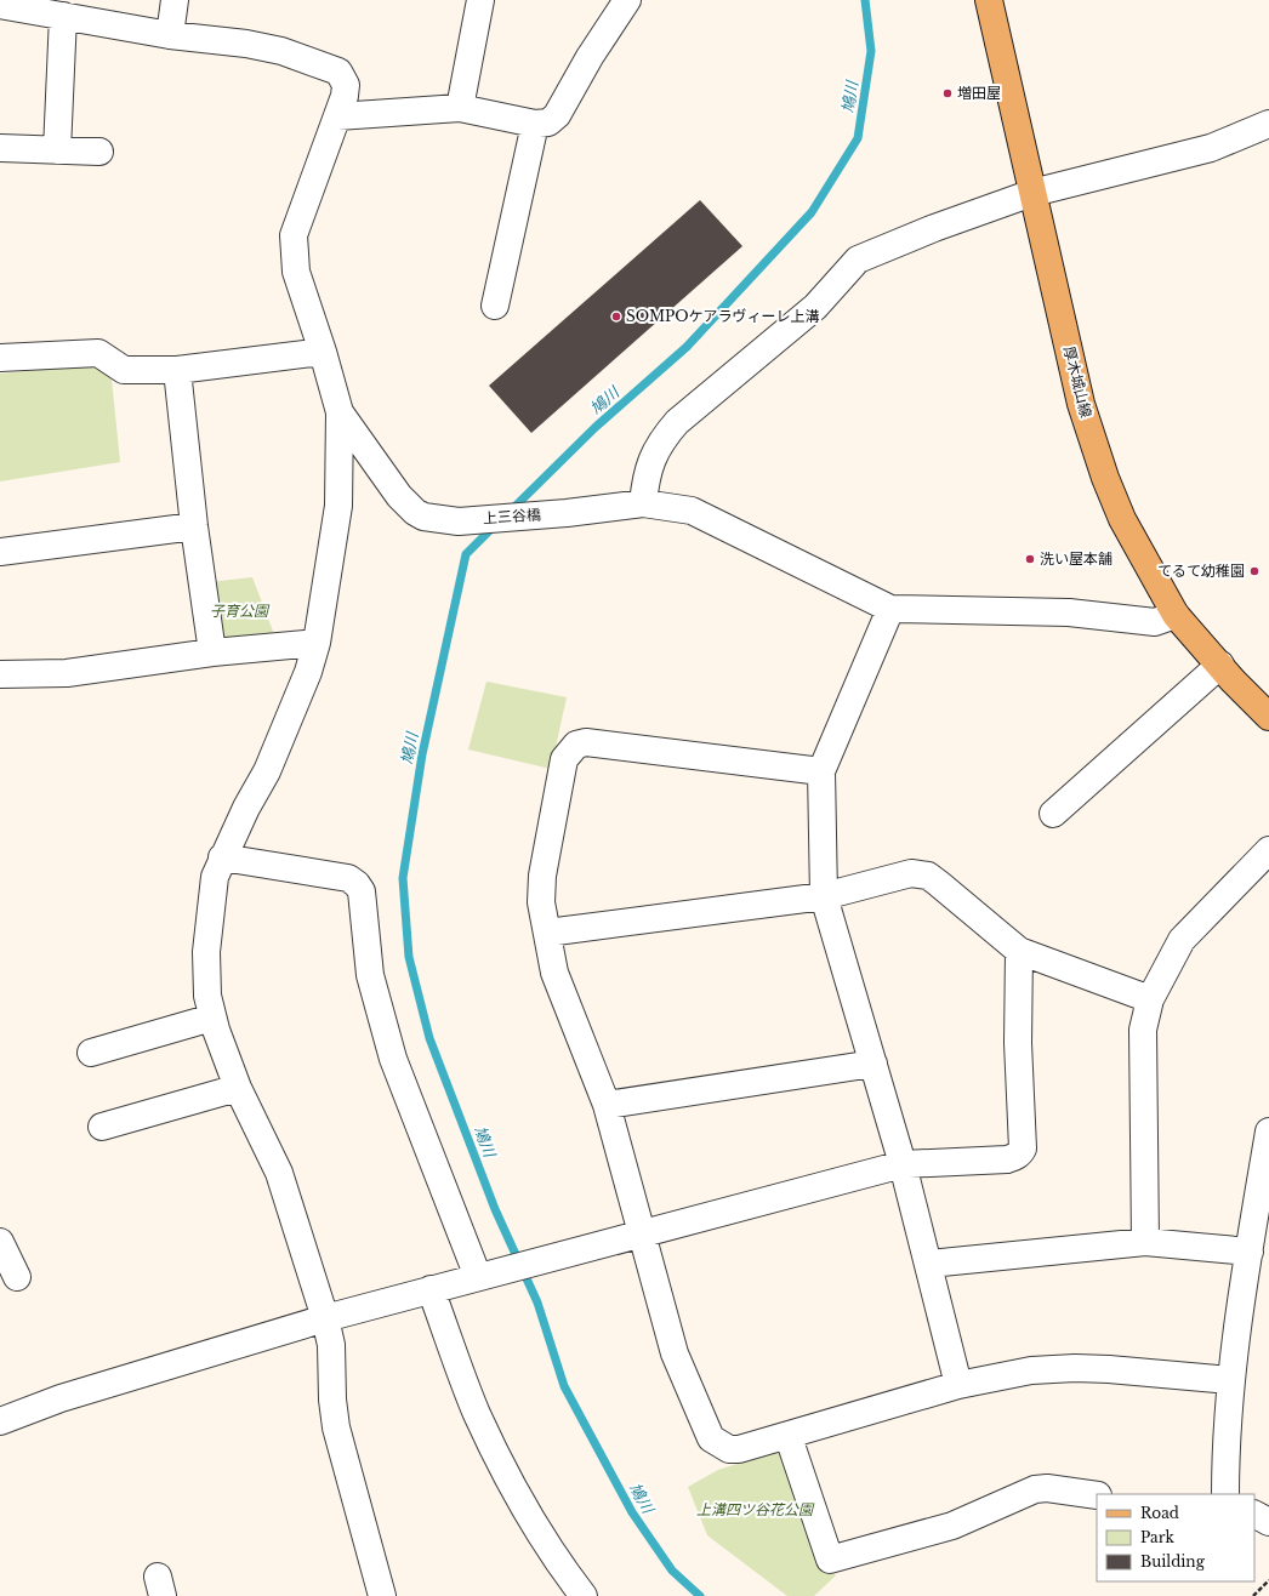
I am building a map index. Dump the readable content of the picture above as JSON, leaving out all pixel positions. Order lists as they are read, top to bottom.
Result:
{
  "streets": {
    "main road": ["厚木城山線"],
    "street": ["上三谷橋"]
  },
  "water": ["鳩川"],
  "parks": ["子育公園", "上溝四ツ谷花公園"],
  "places": [
    "増田屋",
    "SOMPOケアラヴィーレ上溝",
    "洗い屋本舗",
    "てるて幼稚園"
  ],
  "legend": ["Road", "Park", "Building"]
}
